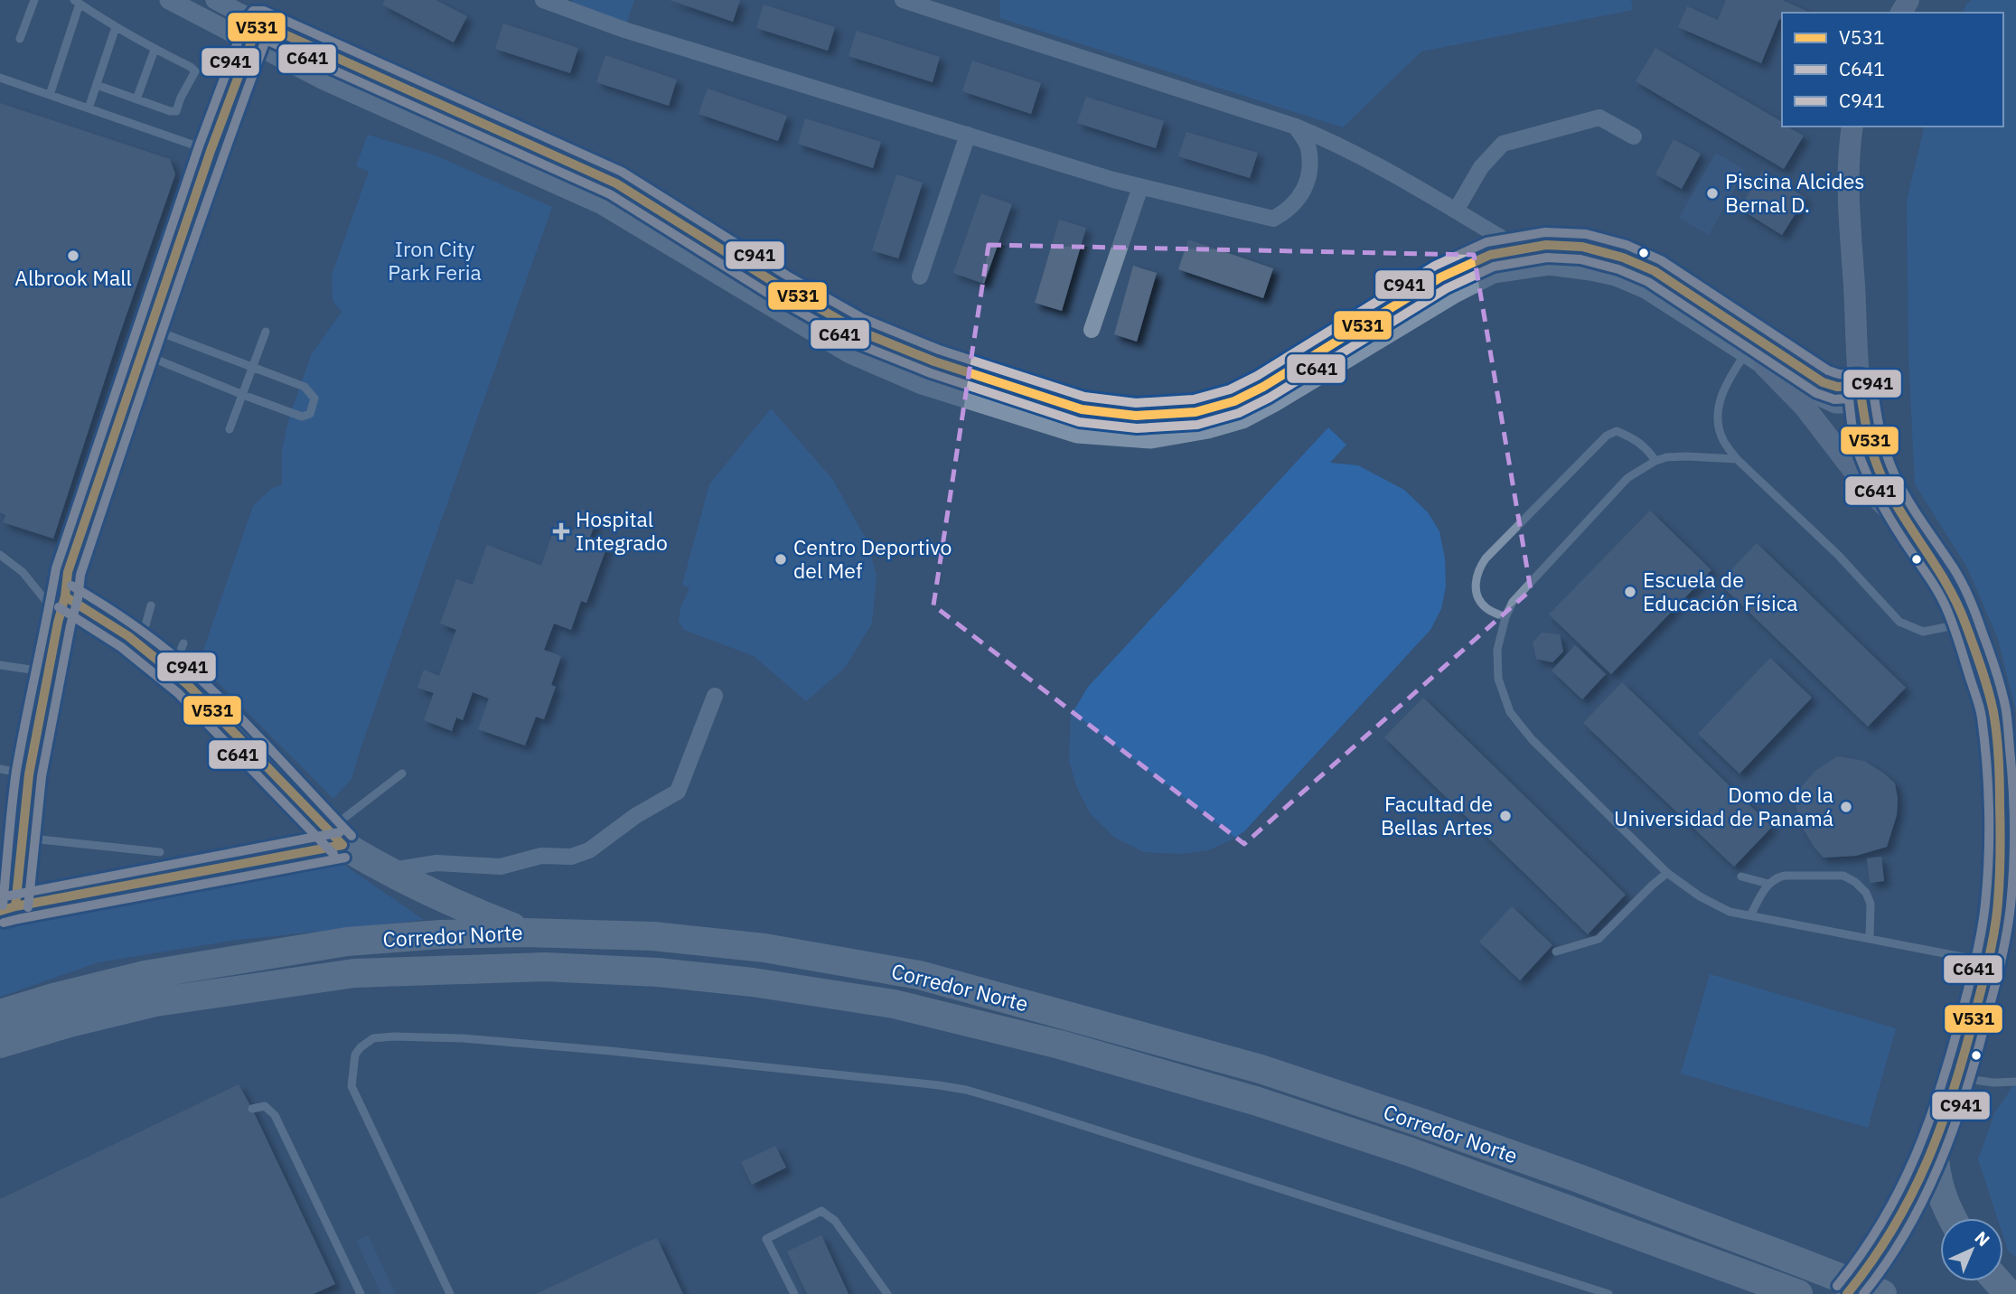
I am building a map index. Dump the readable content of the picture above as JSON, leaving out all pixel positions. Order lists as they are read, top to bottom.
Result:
{
  "streets": {
    "highway": ["Corredor Norte"]
  },
  "parks": ["Iron City Park Feria"],
  "places": {
    "other": [
      "Piscina Alcides Bernal D.",
      "Albrook Mall",
      "Centro Deportivo del Mef",
      "Escuela de Educación Física",
      "Domo de la Universidad de Panamá",
      "Facultad de Bellas Artes"
    ],
    "health": ["Hospital Integrado"]
  },
  "lines": ["transit line C941", "transit line V531", "transit line C641"],
  "legend": ["V531", "C641", "C941"],
  "north": "top right"
}
